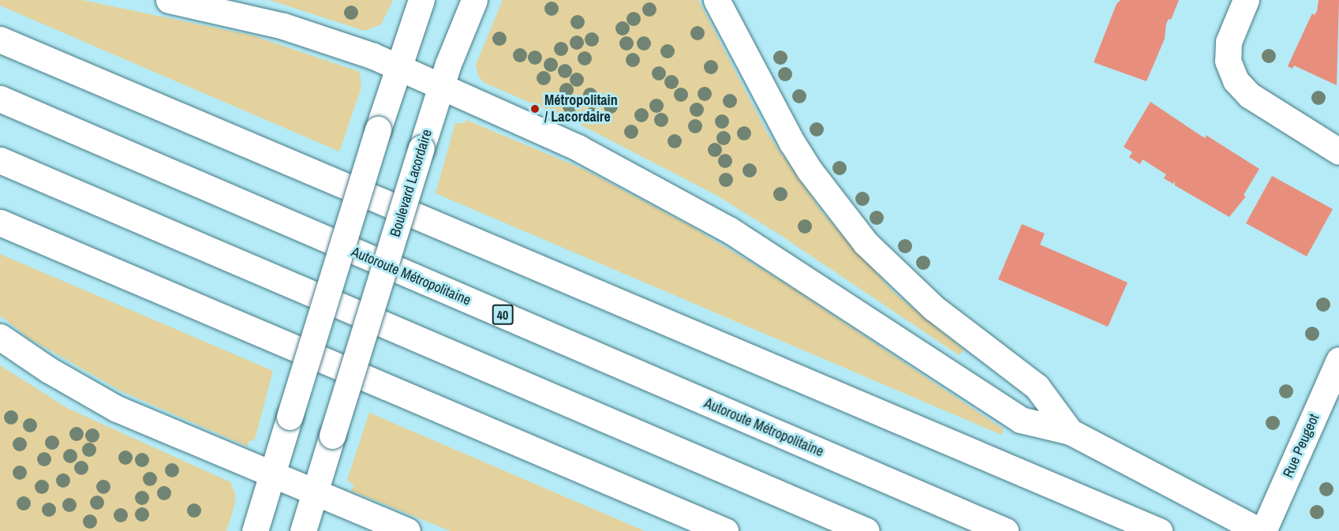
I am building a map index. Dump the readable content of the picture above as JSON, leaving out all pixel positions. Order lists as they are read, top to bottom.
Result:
{
  "streets": {
    "main road": [
      "Boulevard Lacordaire",
      "Autoroute Métropolitaine",
      "40",
      "Rue Peugeot"
    ]
  },
  "places": ["Métropolitain / Lacordaire"]
}
